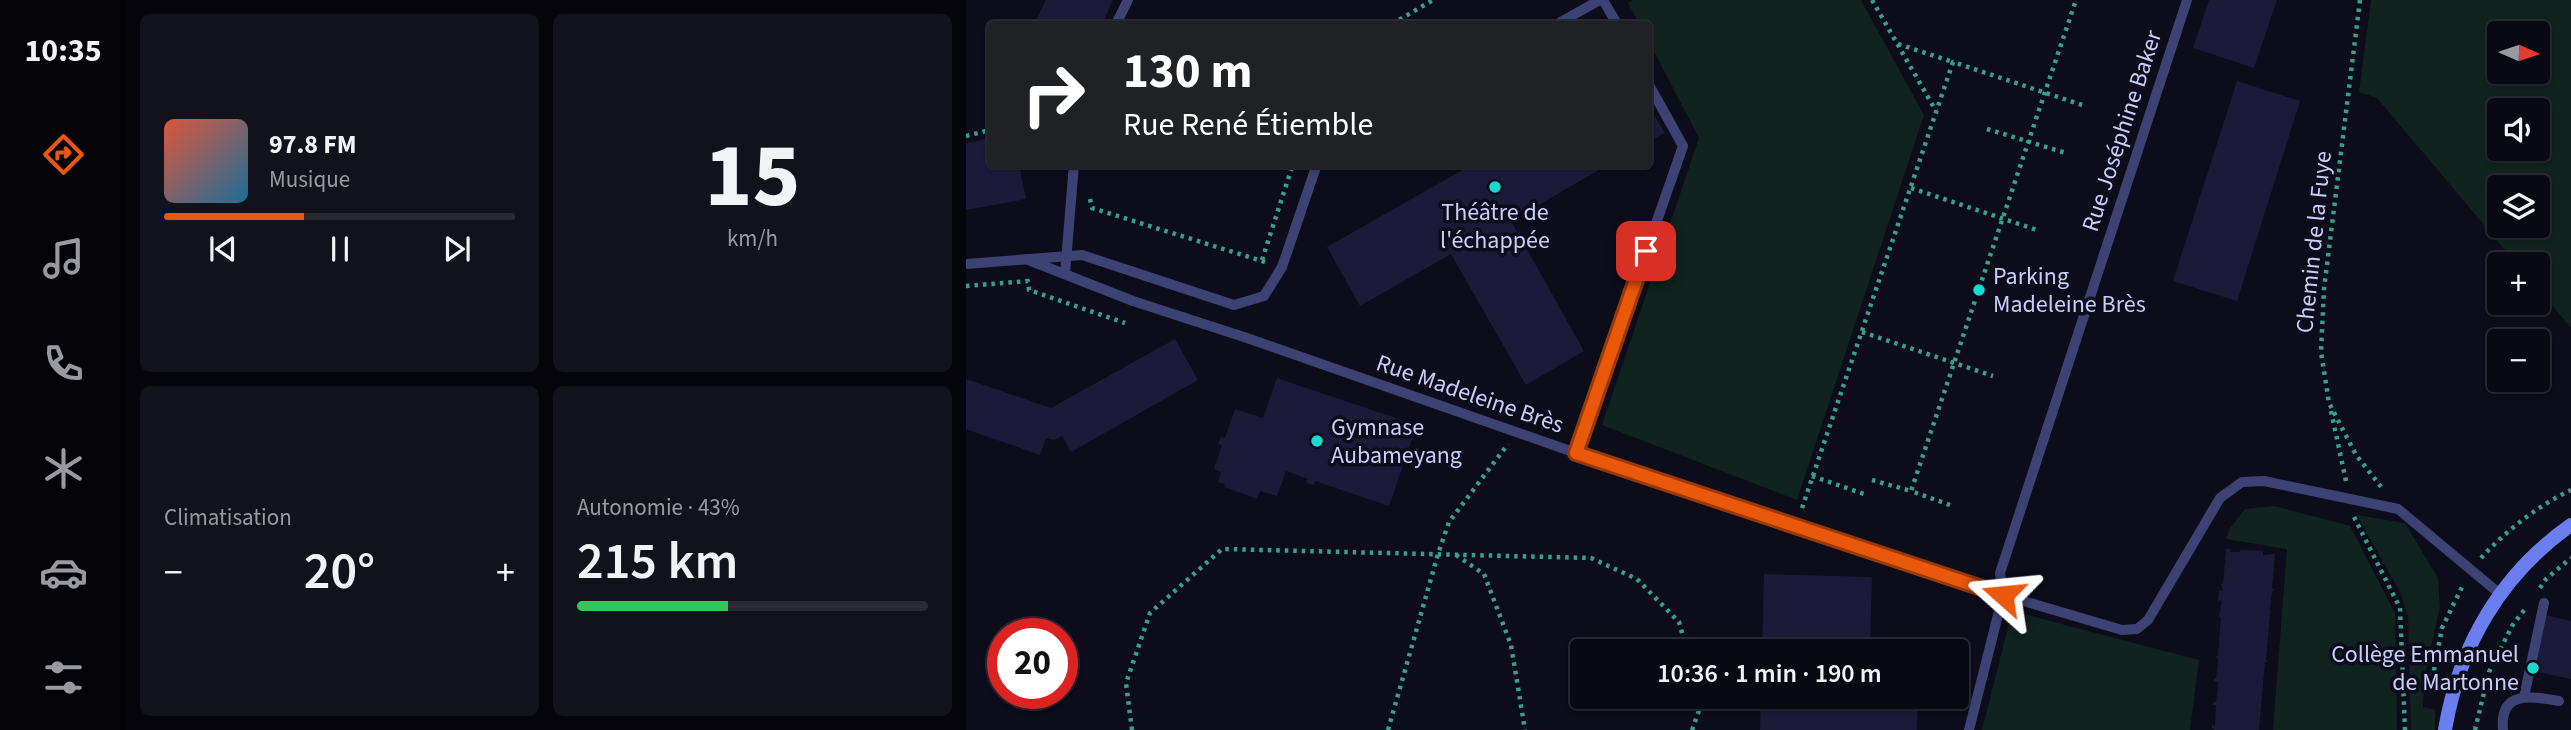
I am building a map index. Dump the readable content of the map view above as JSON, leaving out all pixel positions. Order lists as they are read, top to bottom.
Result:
{
  "streets": {
    "lane": ["Rue Joséphine Baker", "Rue Madeleine Brès"],
    "path": ["Chemin de la Fuye"]
  },
  "crossings": [
    ["Rue Joséphine Baker", "Rue Madeleine Brès"],
    ["Chemin de la Fuye", "Rue Madeleine Brès"]
  ],
  "places": [
    "Théâtre de l'échappée",
    "Parking Madeleine Brès",
    "Gymnase Aubameyang",
    "Collège Emmanuel de Martonne"
  ],
  "north": "right",
  "page": {
    "tabs": "10:35",
    "tile": [
      ["15", "km/h"],
      "Climatisation",
      ["Autonomie · 43%", "215 km"]
    ],
    "map_buttons": ["+", "−"],
    "turn": ["130 m", "Rue René Étiemble"],
    "song": ["97.8 FM", "Musique"],
    "heat": ["−", "20°", "+"],
    "limit": "20",
    "trip": "10:36 · 1 min · 190 m"
  }
}
